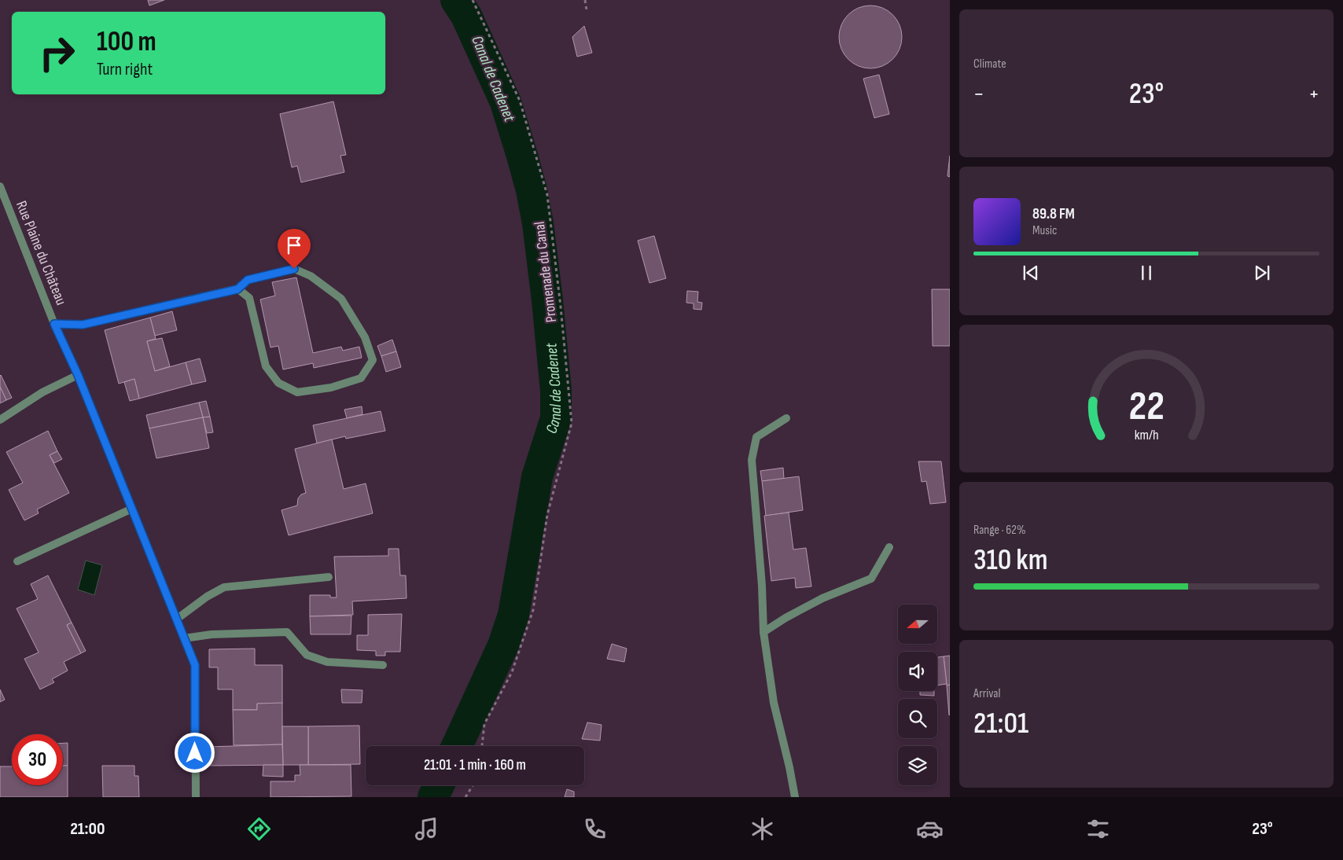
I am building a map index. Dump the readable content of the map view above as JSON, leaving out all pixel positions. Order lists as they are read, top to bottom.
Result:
{
  "streets": {
    "street": ["Rue Plaine du Château"],
    "path": ["Promenade du Canal"]
  },
  "water": ["Canal de Cadenet"],
  "north": "left",
  "page": {
    "tile": [
      "Climate",
      ["Range · 62%", "310 km"],
      ["Arrival", "21:01"]
    ],
    "turn": ["100 m", "Turn right"],
    "heat": ["−", "23°", "+"],
    "song": ["89.8 FM", "Music"],
    "limit": "30",
    "trip": "21:01 · 1 min · 160 m",
    "tabs": ["21:00", "23°"],
    "gauge": ["22", "km/h"]
  }
}
